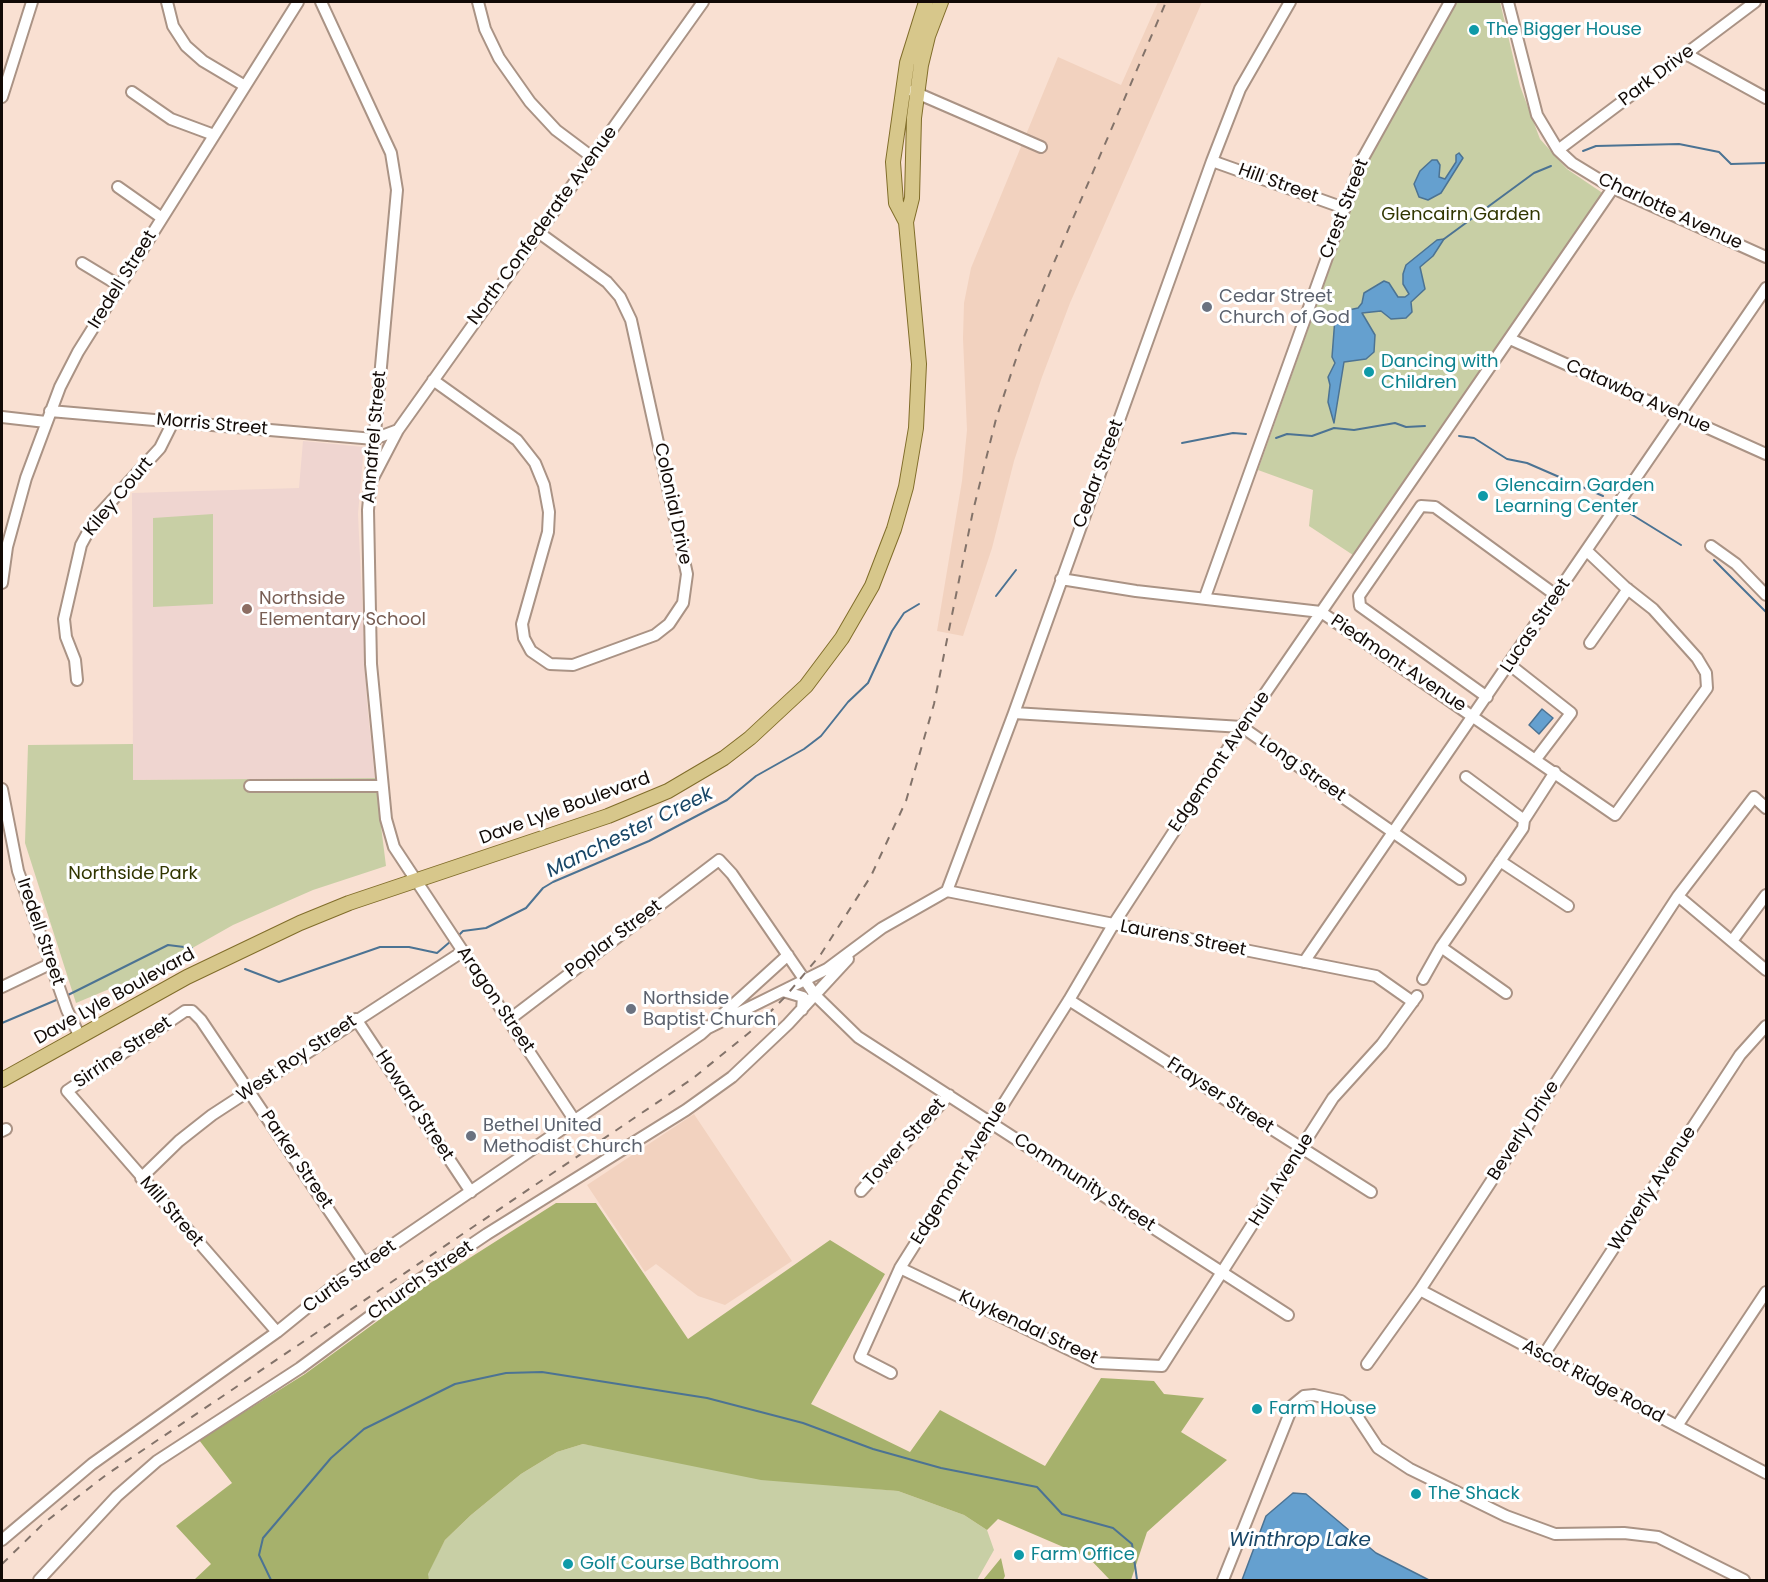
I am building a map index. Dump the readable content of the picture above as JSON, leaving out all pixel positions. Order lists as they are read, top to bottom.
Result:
{
  "streets": {
    "main road": ["Dave Lyle Boulevard"],
    "street": [
      "Park Drive",
      "Hill Street",
      "Crest Street",
      "Charlotte Avenue",
      "North Confederate Avenue",
      "Iredell Street",
      "Catawba Avenue",
      "Morris Street",
      "Annafrel Street",
      "Cedar Street",
      "Kiley Court",
      "Colonial Drive",
      "Lucas Street",
      "Piedmont Avenue",
      "Edgemont Avenue",
      "Long Street",
      "Poplar Street",
      "Laurens Street",
      "Aragon Street",
      "Sirrine Street",
      "West Roy Street",
      "Frayser Street",
      "Howard Street",
      "Beverly Drive",
      "Tower Street",
      "Parker Street",
      "Hull Avenue",
      "Community Street",
      "Waverly Avenue",
      "Mill Street",
      "Curtis Street",
      "Church Street",
      "Kuykendal Street",
      "Ascot Ridge Road"
    ]
  },
  "crossings": [
    ["Park Drive", "Charlotte Avenue"],
    ["Hill Street", "Crest Street"],
    ["Hill Street", "Cedar Street"],
    ["Crest Street", "Piedmont Avenue"],
    ["Charlotte Avenue", "Edgemont Avenue"],
    ["North Confederate Avenue", "Annafrel Street"],
    ["North Confederate Avenue", "Colonial Drive"],
    ["Iredell Street", "Morris Street"],
    ["Iredell Street", "Dave Lyle Boulevard"],
    ["Catawba Avenue", "Lucas Street"],
    ["Catawba Avenue", "Edgemont Avenue"],
    ["Morris Street", "Annafrel Street"],
    ["Morris Street", "Kiley Court"],
    ["Annafrel Street", "Dave Lyle Boulevard"],
    ["Annafrel Street", "Aragon Street"],
    ["Cedar Street", "Piedmont Avenue"],
    ["Cedar Street", "Long Street"],
    ["Cedar Street", "Laurens Street"],
    ["Cedar Street", "Curtis Street"],
    ["Lucas Street", "Piedmont Avenue"],
    ["Lucas Street", "Long Street"],
    ["Lucas Street", "Laurens Street"],
    ["Piedmont Avenue", "Edgemont Avenue"],
    ["Edgemont Avenue", "Long Street"],
    ["Edgemont Avenue", "Laurens Street"],
    ["Edgemont Avenue", "Frayser Street"],
    ["Edgemont Avenue", "Community Street"],
    ["Edgemont Avenue", "Kuykendal Street"],
    ["Dave Lyle Boulevard", "Aragon Street"],
    ["Poplar Street", "Aragon Street"],
    ["Poplar Street", "Community Street"],
    ["Laurens Street", "Hull Avenue"],
    ["Laurens Street", "Curtis Street"],
    ["Aragon Street", "West Roy Street"],
    ["Aragon Street", "Curtis Street"],
    ["Sirrine Street", "Parker Street"],
    ["Sirrine Street", "Mill Street"],
    ["West Roy Street", "Howard Street"],
    ["West Roy Street", "Parker Street"],
    ["West Roy Street", "Mill Street"],
    ["Frayser Street", "Hull Avenue"],
    ["Howard Street", "Curtis Street"],
    ["Beverly Drive", "Ascot Ridge Road"],
    ["Tower Street", "Community Street"],
    ["Parker Street", "Curtis Street"],
    ["Hull Avenue", "Community Street"],
    ["Hull Avenue", "Kuykendal Street"],
    ["Community Street", "Curtis Street"],
    ["Community Street", "Church Street"],
    ["Waverly Avenue", "Ascot Ridge Road"],
    ["Mill Street", "Curtis Street"],
    ["Curtis Street", "Church Street"]
  ],
  "water": ["Manchester Creek", "Winthrop Lake"],
  "parks": ["Glencairn Garden", "Northside Park"],
  "places": [
    "The Bigger House",
    "Cedar Street Church of God",
    "Dancing with Children",
    "Glencairn Garden Learning Center",
    "Northside Elementary School",
    "Northside Baptist Church",
    "Bethel United Methodist Church",
    "Farm House",
    "The Shack",
    "Farm Office",
    "Golf Course Bathroom"
  ]
}
